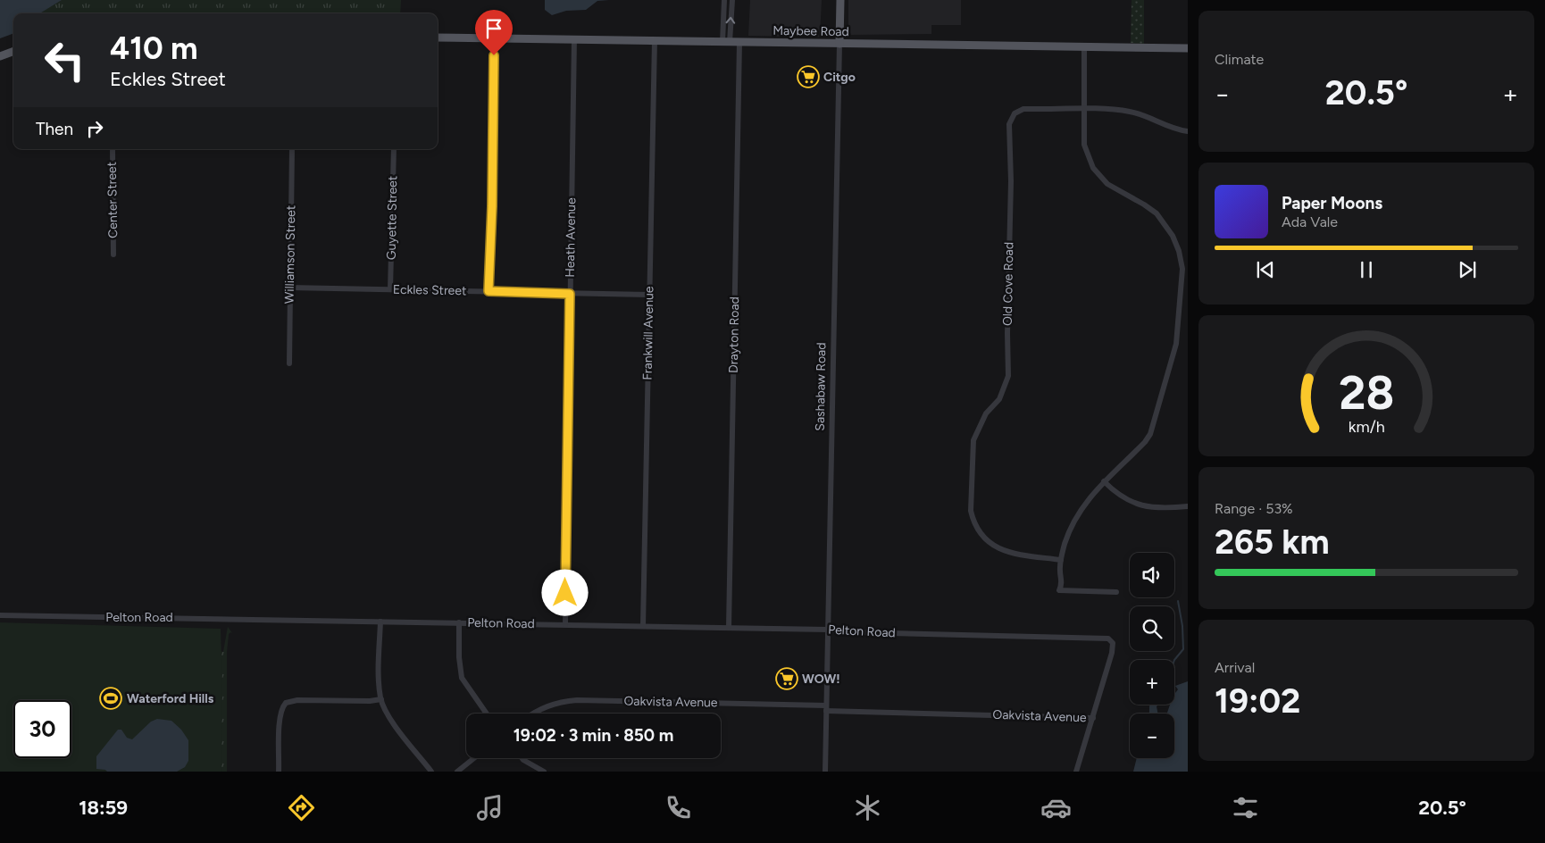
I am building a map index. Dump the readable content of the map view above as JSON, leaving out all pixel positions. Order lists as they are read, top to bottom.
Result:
{
  "streets": {
    "main road": ["Maybee Road", "Sashabaw Road"],
    "street": [
      "Center Street",
      "Guyette Street",
      "Heath Avenue",
      "Williamson Street",
      "Old Cove Road",
      "Eckles Street",
      "Frankwill Avenue",
      "Drayton Road",
      "Pelton Road",
      "Oakvista Avenue"
    ]
  },
  "crossings": [
    ["Maybee Road", "Heath Avenue"],
    ["Maybee Road", "Frankwill Avenue"],
    ["Maybee Road", "Drayton Road"],
    ["Maybee Road", "Sashabaw Road"],
    ["Guyette Street", "Eckles Street"],
    ["Heath Avenue", "Eckles Street"],
    ["Heath Avenue", "Pelton Road"],
    ["Williamson Street", "Eckles Street"],
    ["Eckles Street", "Frankwill Avenue"],
    ["Frankwill Avenue", "Pelton Road"],
    ["Drayton Road", "Pelton Road"],
    ["Sashabaw Road", "Pelton Road"],
    ["Sashabaw Road", "Oakvista Avenue"],
    ["Pelton Road", "Oakvista Avenue"]
  ],
  "places": {
    "supermarket": ["Citgo", "WOW!"],
    "sports": ["Waterford Hills"]
  },
  "page": {
    "tile": [
      "Climate",
      ["Range · 53%", "265 km"],
      ["Arrival", "19:02"]
    ],
    "turn": ["410 m", "Eckles Street"],
    "heat": ["−", "20.5°", "+"],
    "then": "Then",
    "song": ["Paper Moons", "Ada Vale"],
    "map_buttons": ["+", "−"],
    "limit": "30",
    "trip": "19:02 · 3 min · 850 m",
    "tabs": ["18:59", "20.5°"],
    "gauge": ["28", "km/h"]
  }
}
